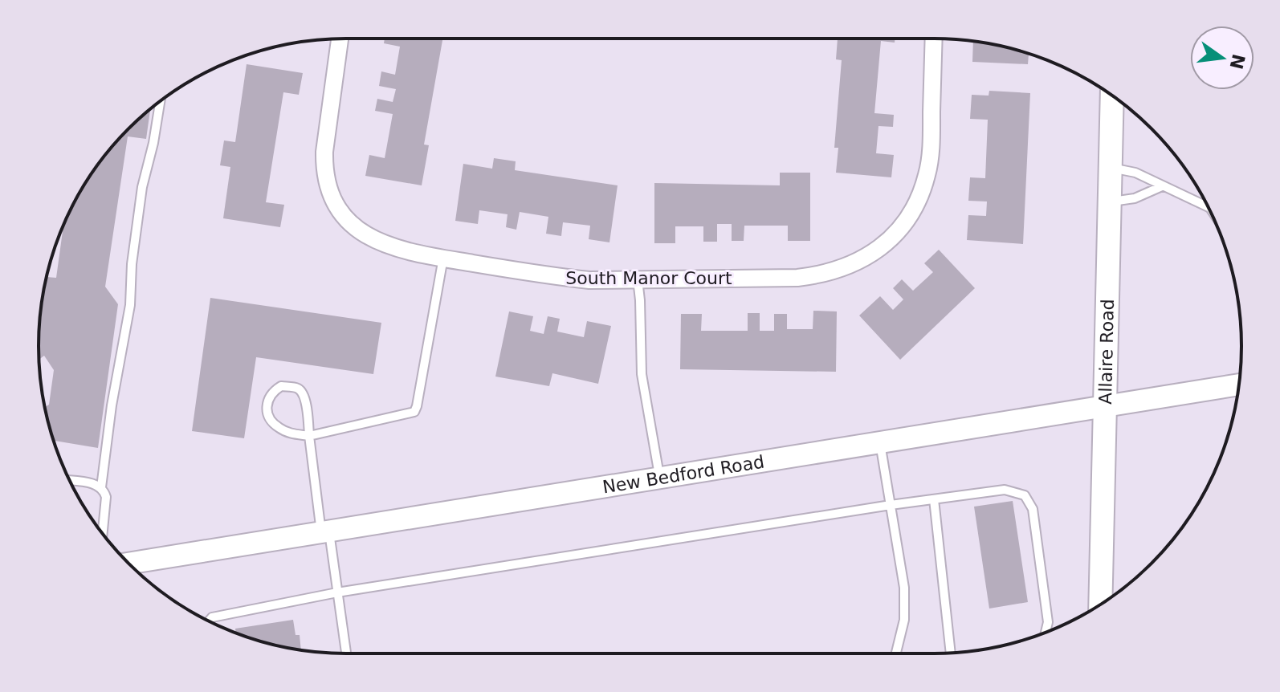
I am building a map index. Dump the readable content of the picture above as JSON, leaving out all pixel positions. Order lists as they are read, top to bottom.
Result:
{
  "streets": {
    "main road": ["Allaire Road"],
    "street": ["South Manor Court", "New Bedford Road"]
  },
  "crossings": [
    ["Allaire Road", "New Bedford Road"]
  ],
  "north": "right"
}
